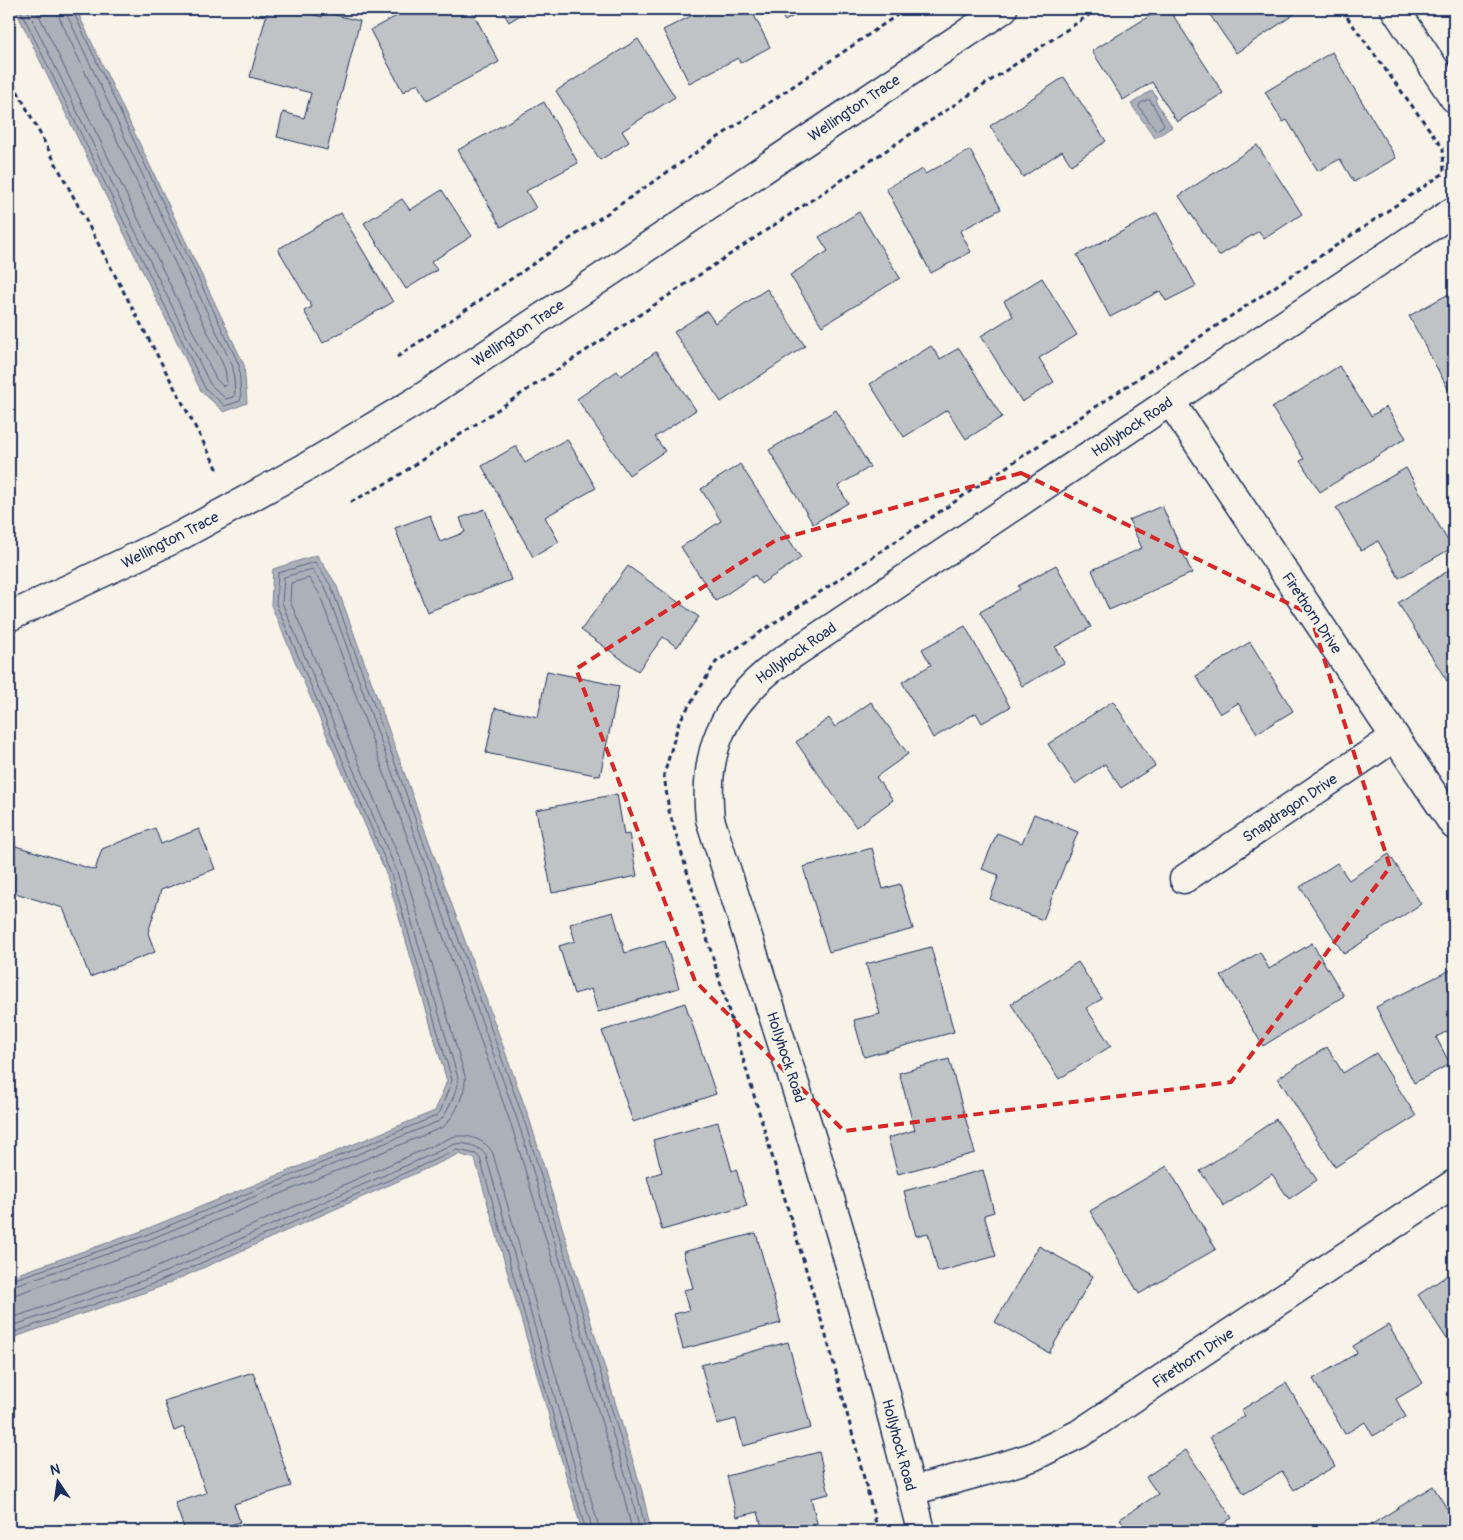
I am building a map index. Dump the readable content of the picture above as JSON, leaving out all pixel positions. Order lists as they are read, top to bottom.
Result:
{
  "streets": {
    "street": [
      "Wellington Trace",
      "Hollyhock Road",
      "Firethorn Drive",
      "Snapdragon Drive"
    ]
  },
  "crossings": [
    ["Hollyhock Road", "Firethorn Drive"],
    ["Firethorn Drive", "Snapdragon Drive"]
  ],
  "north": "top"
}
